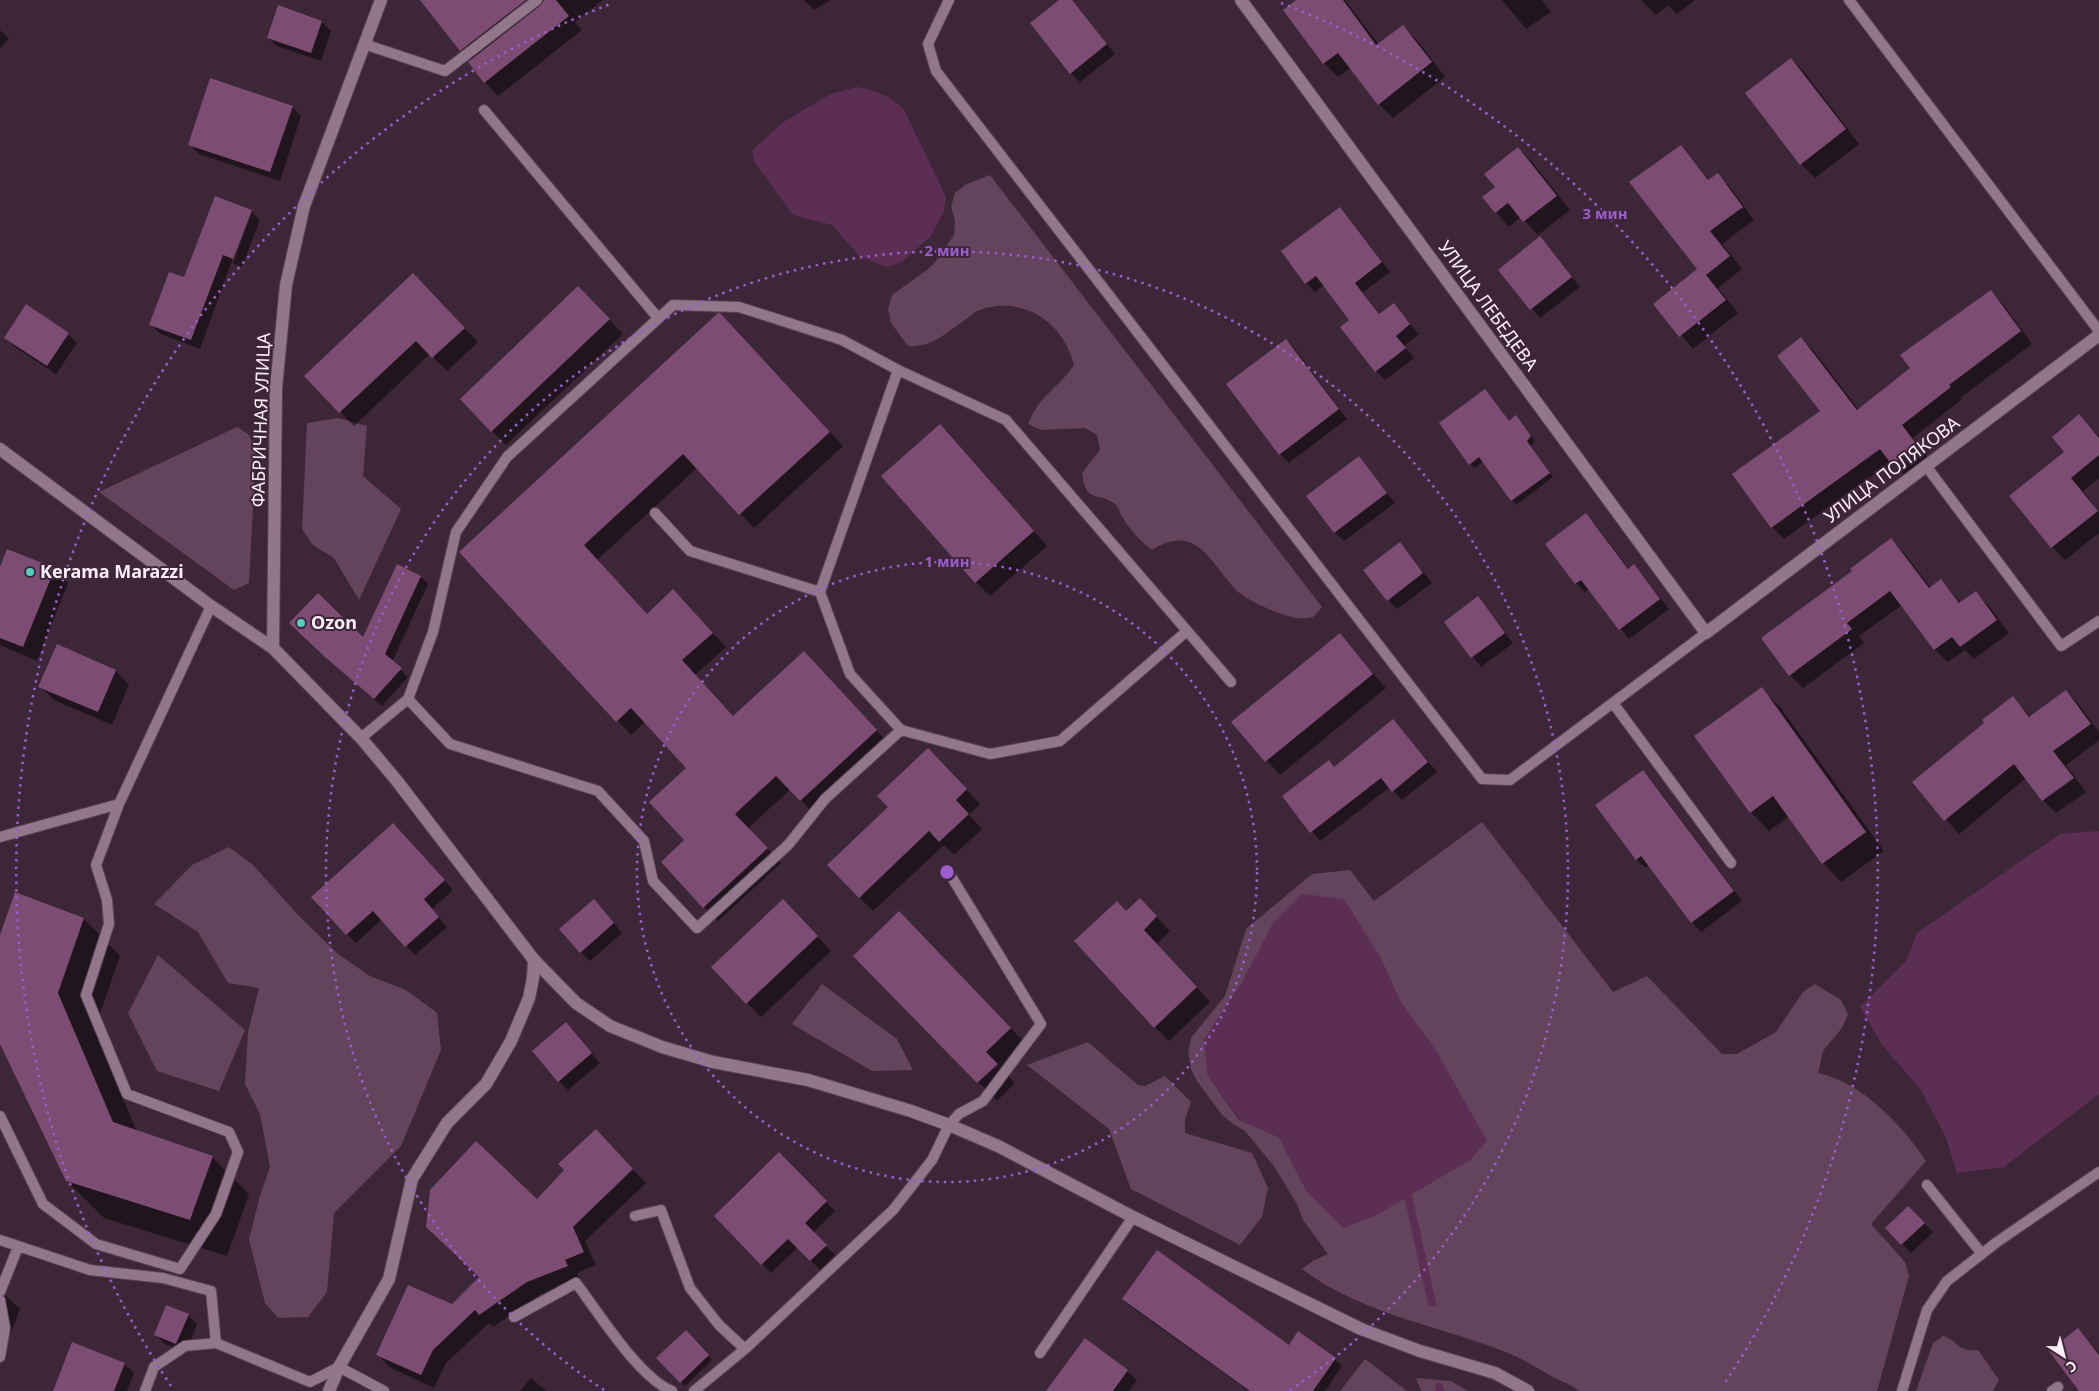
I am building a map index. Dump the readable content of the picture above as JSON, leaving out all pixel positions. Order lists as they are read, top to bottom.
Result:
{
  "streets": {
    "street": ["УЛИЦА ЛЕБЕДЕВА", "ФАБРИЧНАЯ УЛИЦА", "УЛИЦА ПОЛЯКОВА"]
  },
  "crossings": [
    ["УЛИЦА ЛЕБЕДЕВА", "УЛИЦА ПОЛЯКОВА"]
  ],
  "places": ["Kerama Marazzi", "Ozon"],
  "north": "bottom right",
  "rings": ["3 мин", "2 мин", "1 мин"]
}
